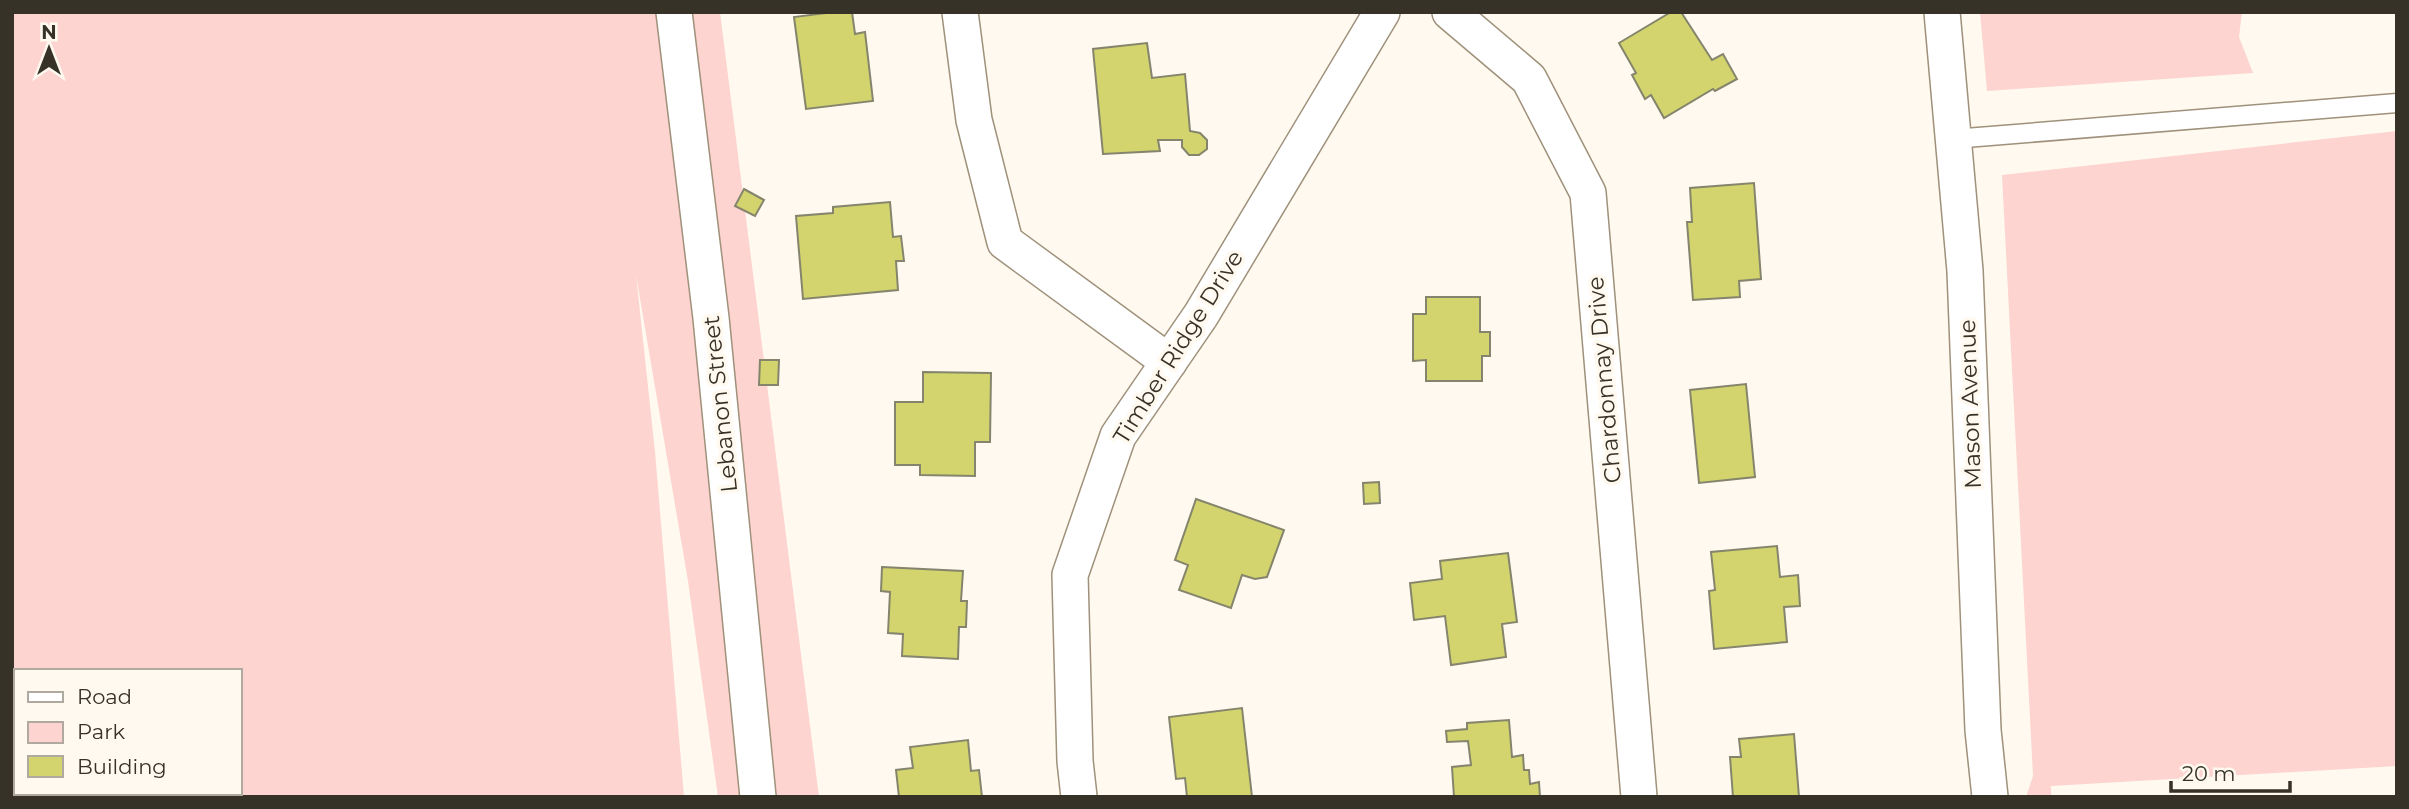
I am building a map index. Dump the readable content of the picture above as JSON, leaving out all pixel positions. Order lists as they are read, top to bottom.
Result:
{
  "streets": {
    "street": [
      "Timber Ridge Drive",
      "Chardonnay Drive",
      "Lebanon Street",
      "Mason Avenue"
    ]
  },
  "legend": ["Road", "Park", "Building"],
  "scale_bar": "20 m",
  "north": "top"
}
